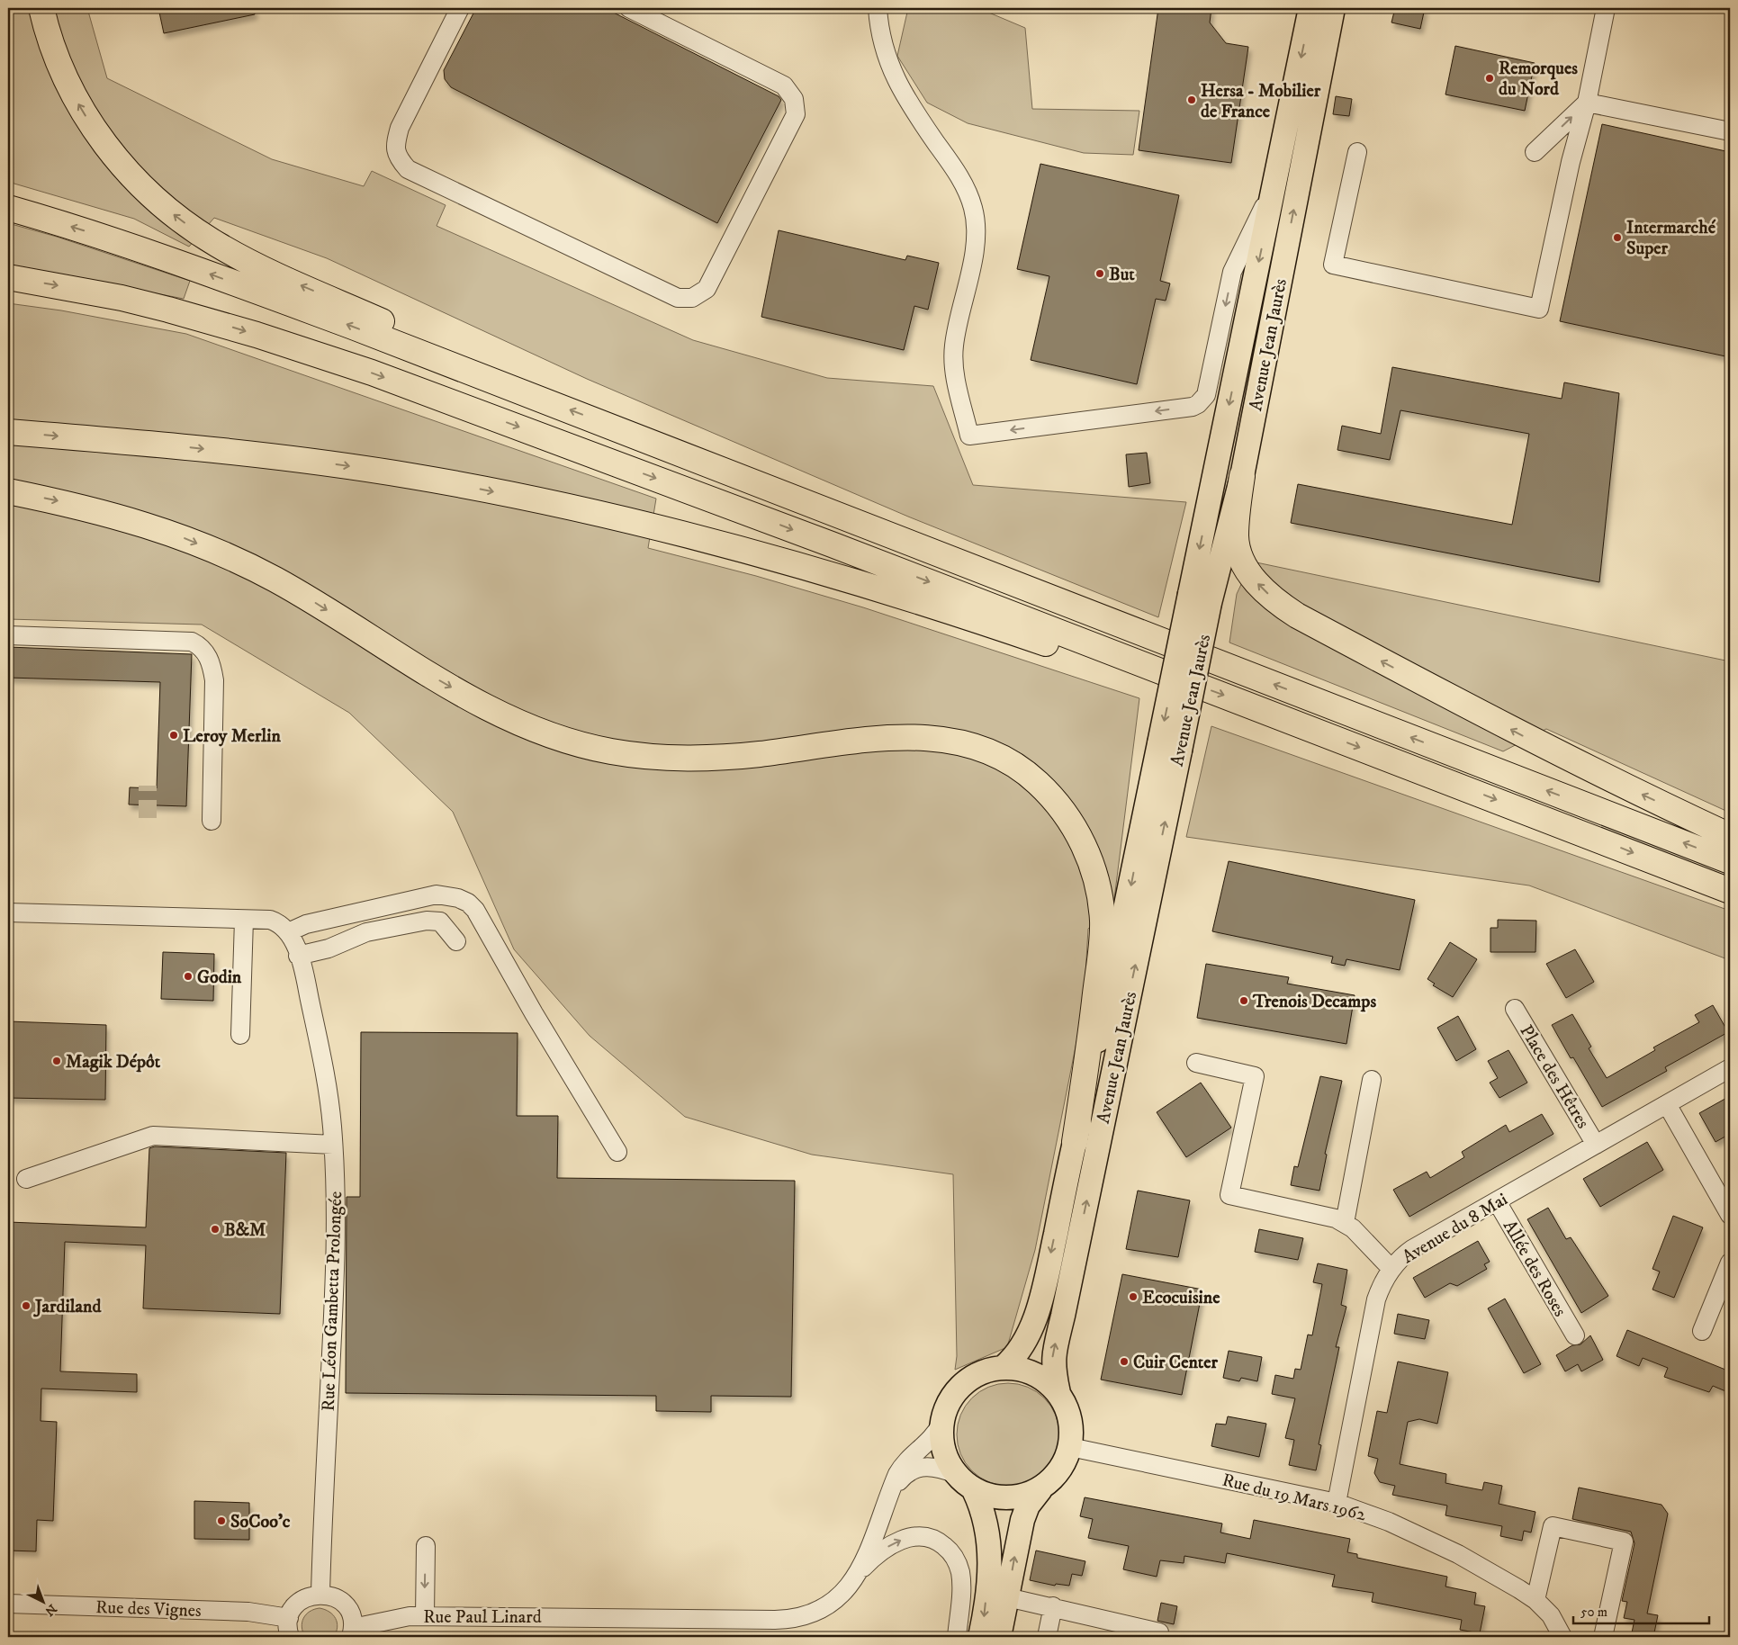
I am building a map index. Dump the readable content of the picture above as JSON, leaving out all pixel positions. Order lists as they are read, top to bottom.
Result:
{
  "streets": {
    "main road": ["Avenue Jean Jaurès"],
    "street": [
      "Place des Hêtres",
      "Avenue du 8 Mai",
      "Allée des Roses",
      "Rue Léon Gambetta Prolongée",
      "Rue du 19 Mars 1962",
      "Rue des Vignes",
      "Rue Paul Linard"
    ]
  },
  "crossings": [
    ["Avenue Jean Jaurès", "Rue du 19 Mars 1962"],
    ["Avenue Jean Jaurès", "Rue Paul Linard"],
    ["Place des Hêtres", "Avenue du 8 Mai"],
    ["Avenue du 8 Mai", "Allée des Roses"],
    ["Avenue du 8 Mai", "Rue du 19 Mars 1962"],
    ["Rue du 19 Mars 1962", "Rue Paul Linard"]
  ],
  "places": [
    "Remorques du Nord",
    "Hersa - Mobilier de France",
    "Intermarché Super",
    "But",
    "Leroy Merlin",
    "Godin",
    "Trenois Decamps",
    "Magik Dépôt",
    "B&M",
    "Ecocuisine",
    "Jardiland",
    "Cuir Center",
    "SoCoo'c"
  ],
  "scale_bar": "50 m",
  "north": "bottom right"
}
